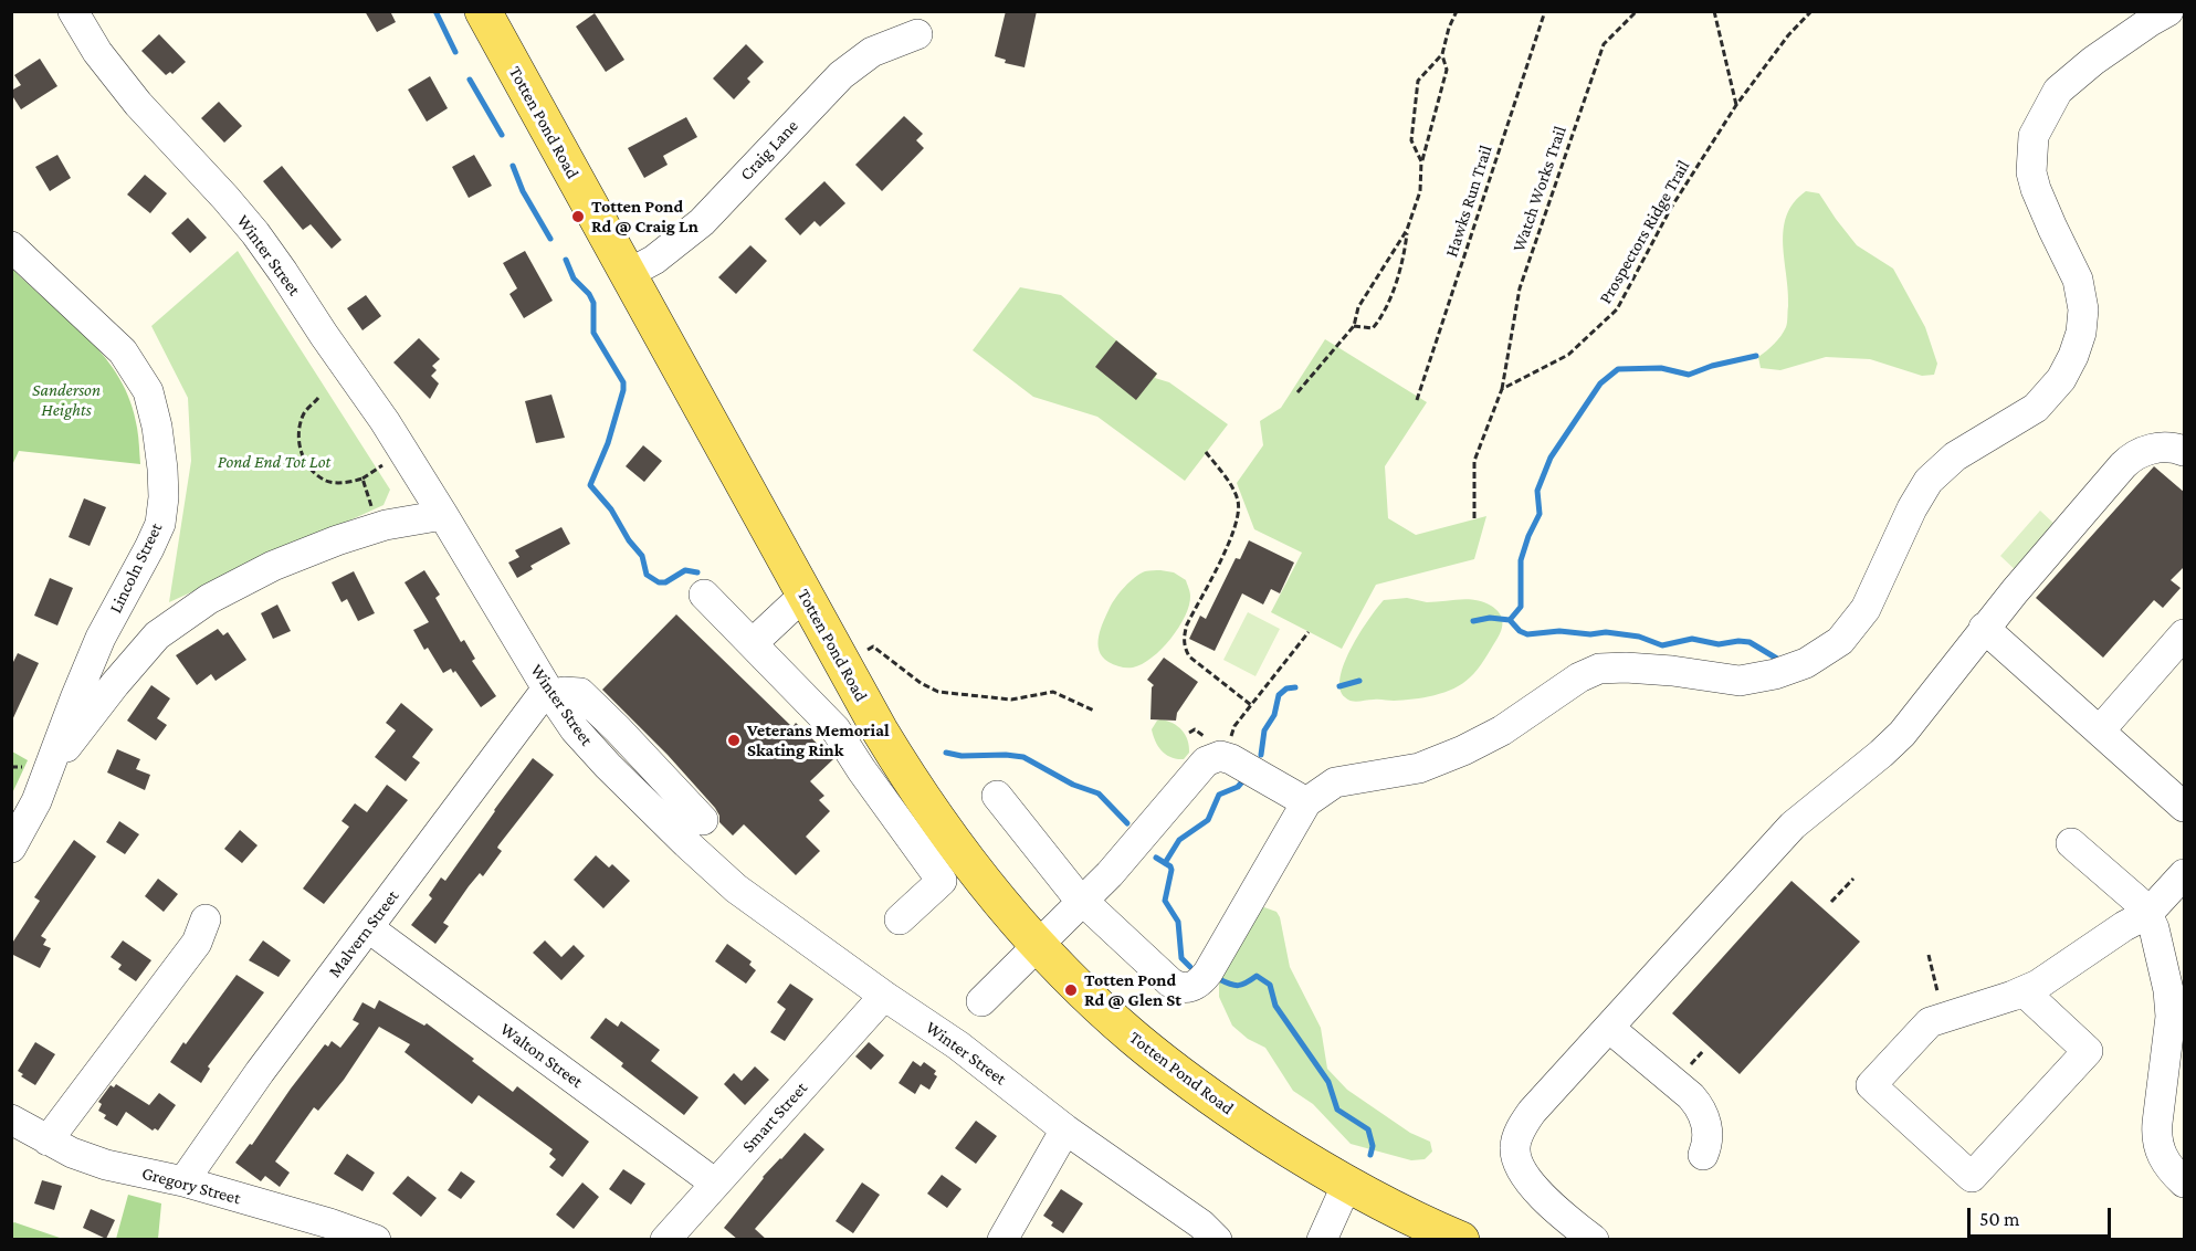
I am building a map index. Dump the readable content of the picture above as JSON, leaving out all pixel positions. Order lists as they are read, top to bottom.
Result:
{
  "streets": {
    "main road": ["Totten Pond Road"],
    "street": [
      "Craig Lane",
      "Winter Street",
      "Lincoln Street",
      "Malvern Street",
      "Walton Street",
      "Smart Street",
      "Gregory Street"
    ],
    "path": ["Watch Works Trail", "Hawks Run Trail", "Prospectors Ridge Trail"]
  },
  "crossings": [
    ["Totten Pond Road", "Craig Lane"],
    ["Watch Works Trail", "Prospectors Ridge Trail"],
    ["Winter Street", "Malvern Street"],
    ["Winter Street", "Smart Street"],
    ["Malvern Street", "Walton Street"],
    ["Malvern Street", "Gregory Street"],
    ["Walton Street", "Smart Street"]
  ],
  "parks": ["Sanderson Heights", "Pond End Tot Lot"],
  "places": ["Totten Pond Rd @ Craig Ln", "Veterans Memorial Skating Rink", "Totten Pond Rd @ Glen St"],
  "scale_bar": "50 m"
}
